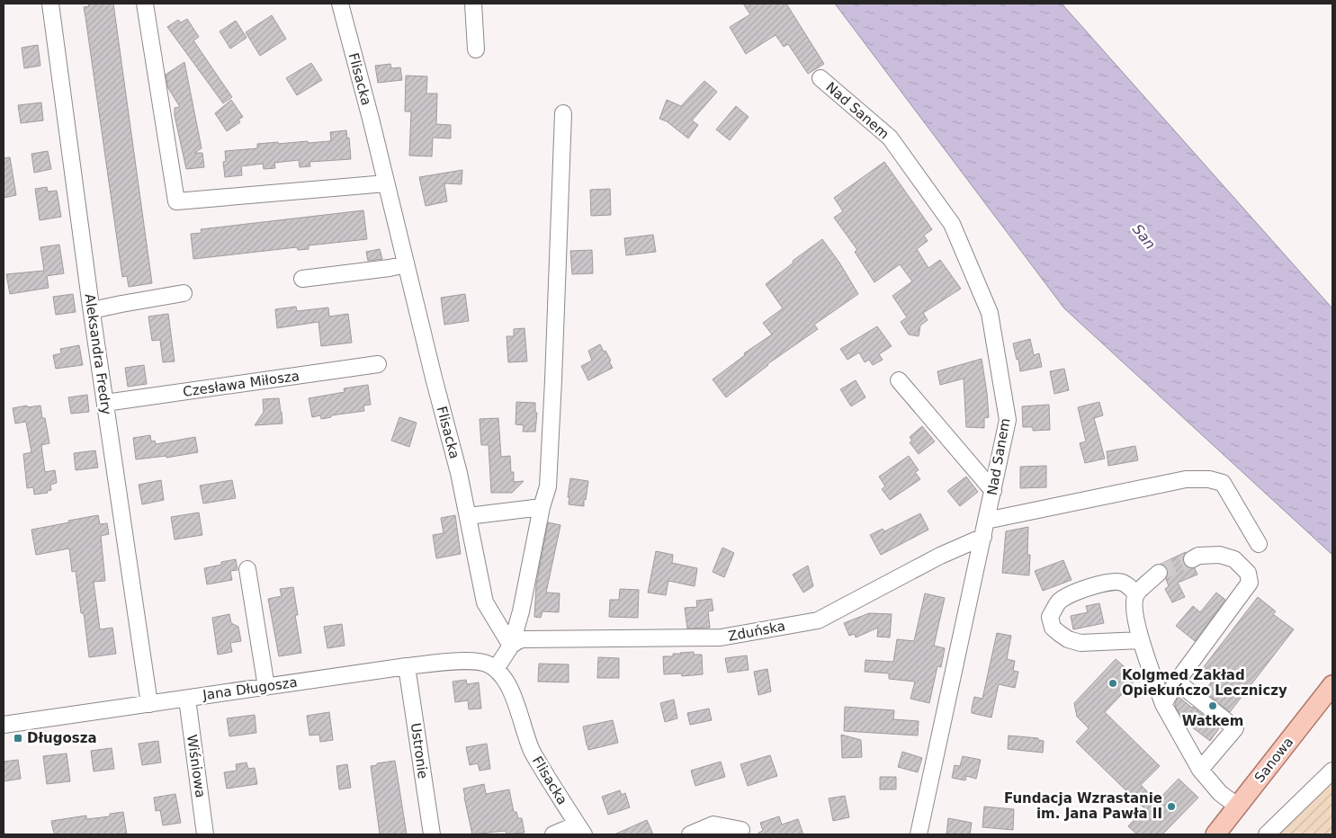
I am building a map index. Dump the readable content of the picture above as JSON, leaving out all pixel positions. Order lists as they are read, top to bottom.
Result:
{
  "streets": {
    "main road": ["Sanowa"],
    "street": [
      "Flisacka",
      "Nad Sanem",
      "Aleksandra Fredry",
      "Czesława Miłosza",
      "Zduńska",
      "Jana Długosza",
      "Ustronie",
      "Wiśniowa"
    ]
  },
  "crossings": [
    ["Flisacka", "Zduńska"],
    ["Flisacka", "Jana Długosza"],
    ["Nad Sanem", "Zduńska"],
    ["Aleksandra Fredry", "Czesława Miłosza"],
    ["Aleksandra Fredry", "Jana Długosza"],
    ["Jana Długosza", "Ustronie"],
    ["Jana Długosza", "Wiśniowa"]
  ],
  "water": ["San"],
  "places": {
    "other": ["Kolgmed Zakład Opiekuńczo Leczniczy", "Watkem", "Fundacja Wzrastanie im. Jana Pawła II"],
    "transit": ["Długosza"]
  }
}
